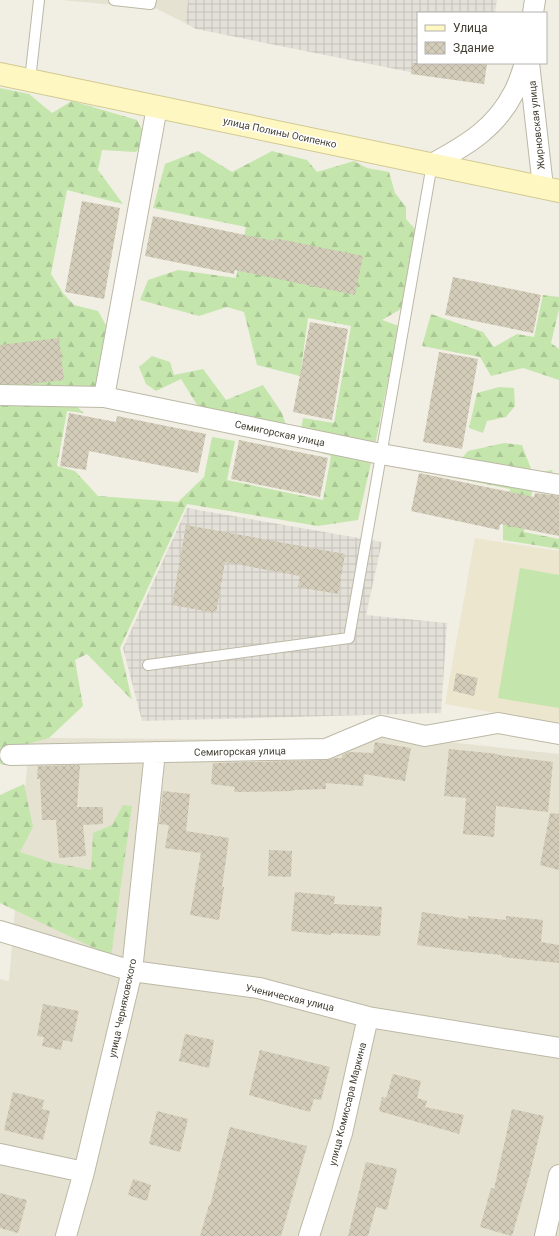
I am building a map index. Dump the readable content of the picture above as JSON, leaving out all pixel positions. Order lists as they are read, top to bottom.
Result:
{
  "streets": {
    "main road": ["улица Полины Осипенко"],
    "street": [
      "Жирновская улица",
      "Семигорская улица",
      "Ученическая улица",
      "улица Черняховского",
      "улица Комиссара Маркина"
    ]
  },
  "crossings": [
    ["Жирновская улица", "улица Полины Осипенко"],
    ["Семигорская улица", "улица Черняховского"],
    ["Ученическая улица", "улица Черняховского"],
    ["Ученическая улица", "улица Комиссара Маркина"]
  ],
  "legend": ["Улица", "Здание"]
}
